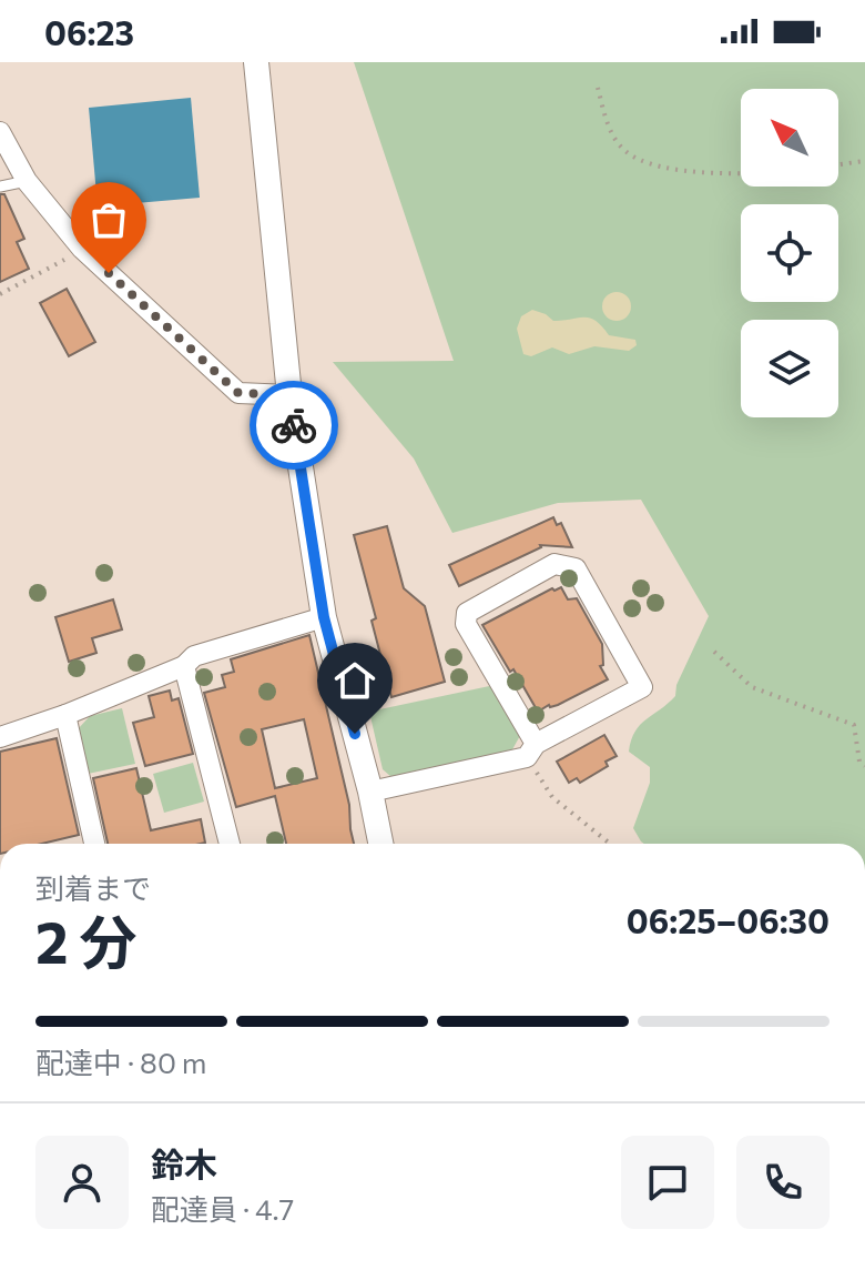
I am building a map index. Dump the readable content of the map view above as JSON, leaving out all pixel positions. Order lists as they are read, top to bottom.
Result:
{
  "north": "top left",
  "page": {
    "status": "06:23",
    "heading": ["2 分", "到着まで", "06:25–06:30"],
    "panel": ["鈴木", "配達員 · 4.7"],
    "bar": "配達中 · 80 m"
  }
}
